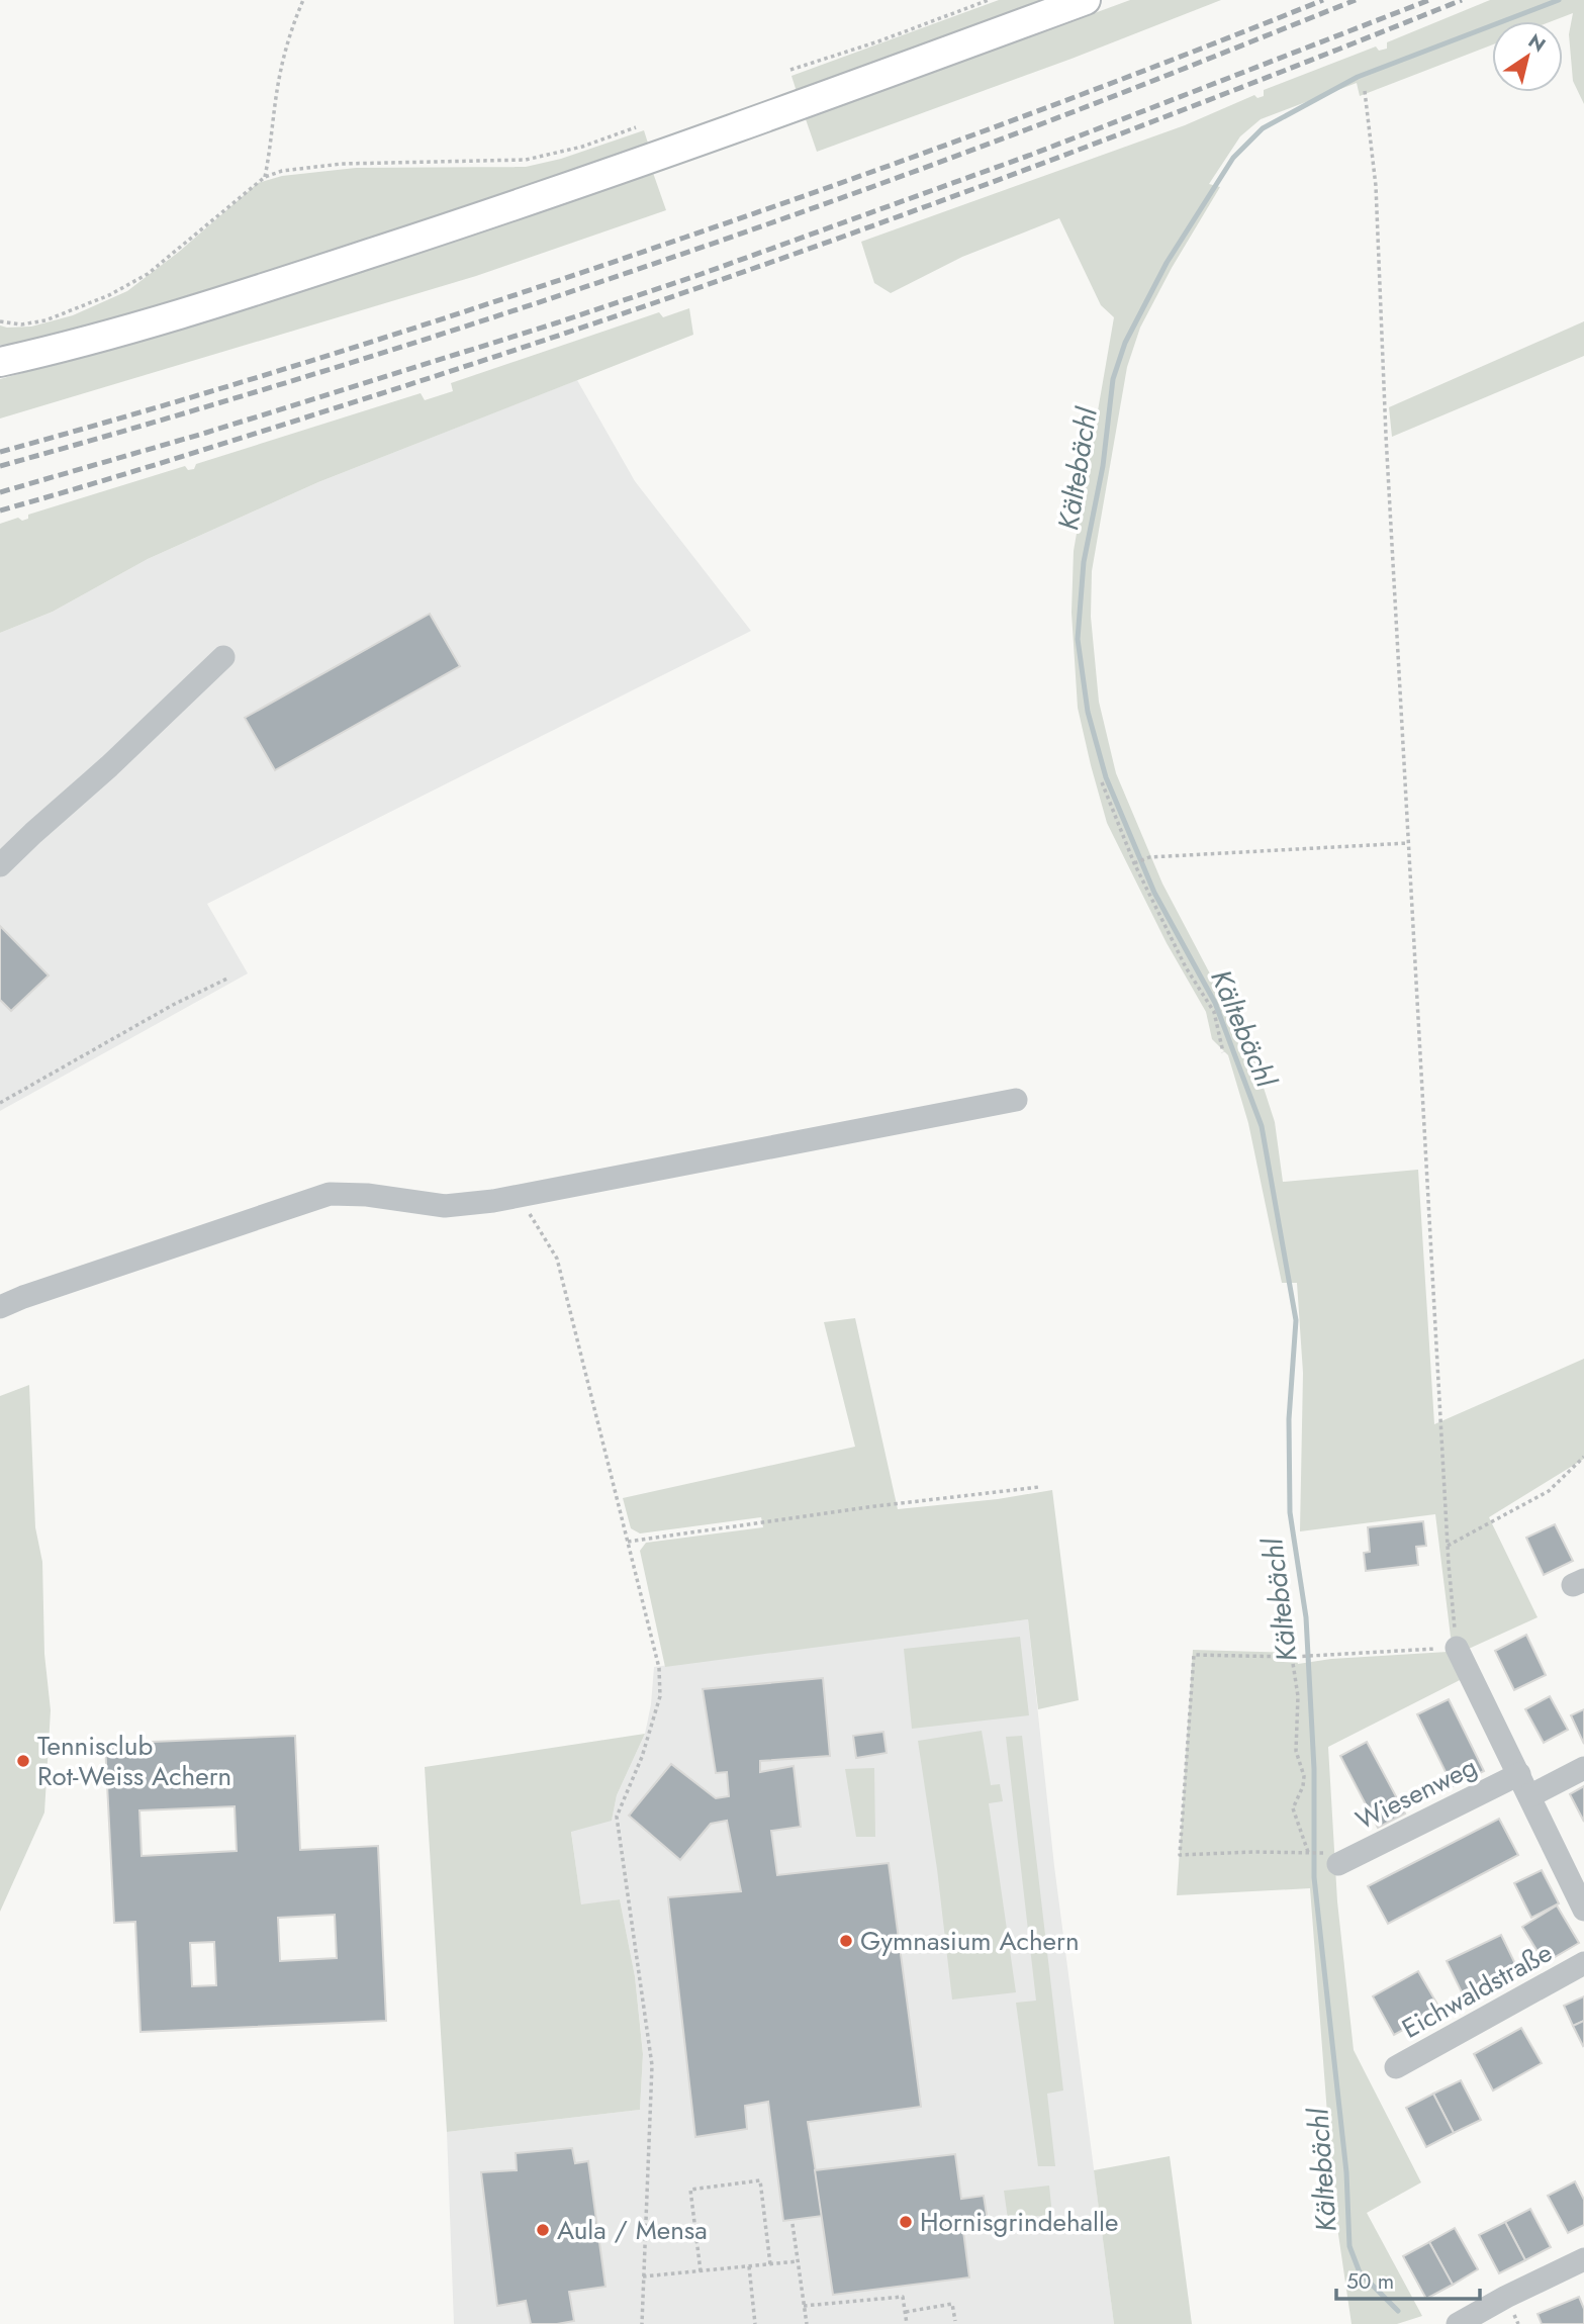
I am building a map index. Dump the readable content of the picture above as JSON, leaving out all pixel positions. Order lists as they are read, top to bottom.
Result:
{
  "streets": {
    "street": ["Wiesenweg", "Eichwaldstraße"]
  },
  "water": ["Kältebächl"],
  "places": [
    "Tennisclub Rot-Weiss Achern",
    "Gymnasium Achern",
    "Hornisgrindehalle",
    "Aula / Mensa"
  ],
  "scale_bar": "50 m",
  "north": "top right"
}
